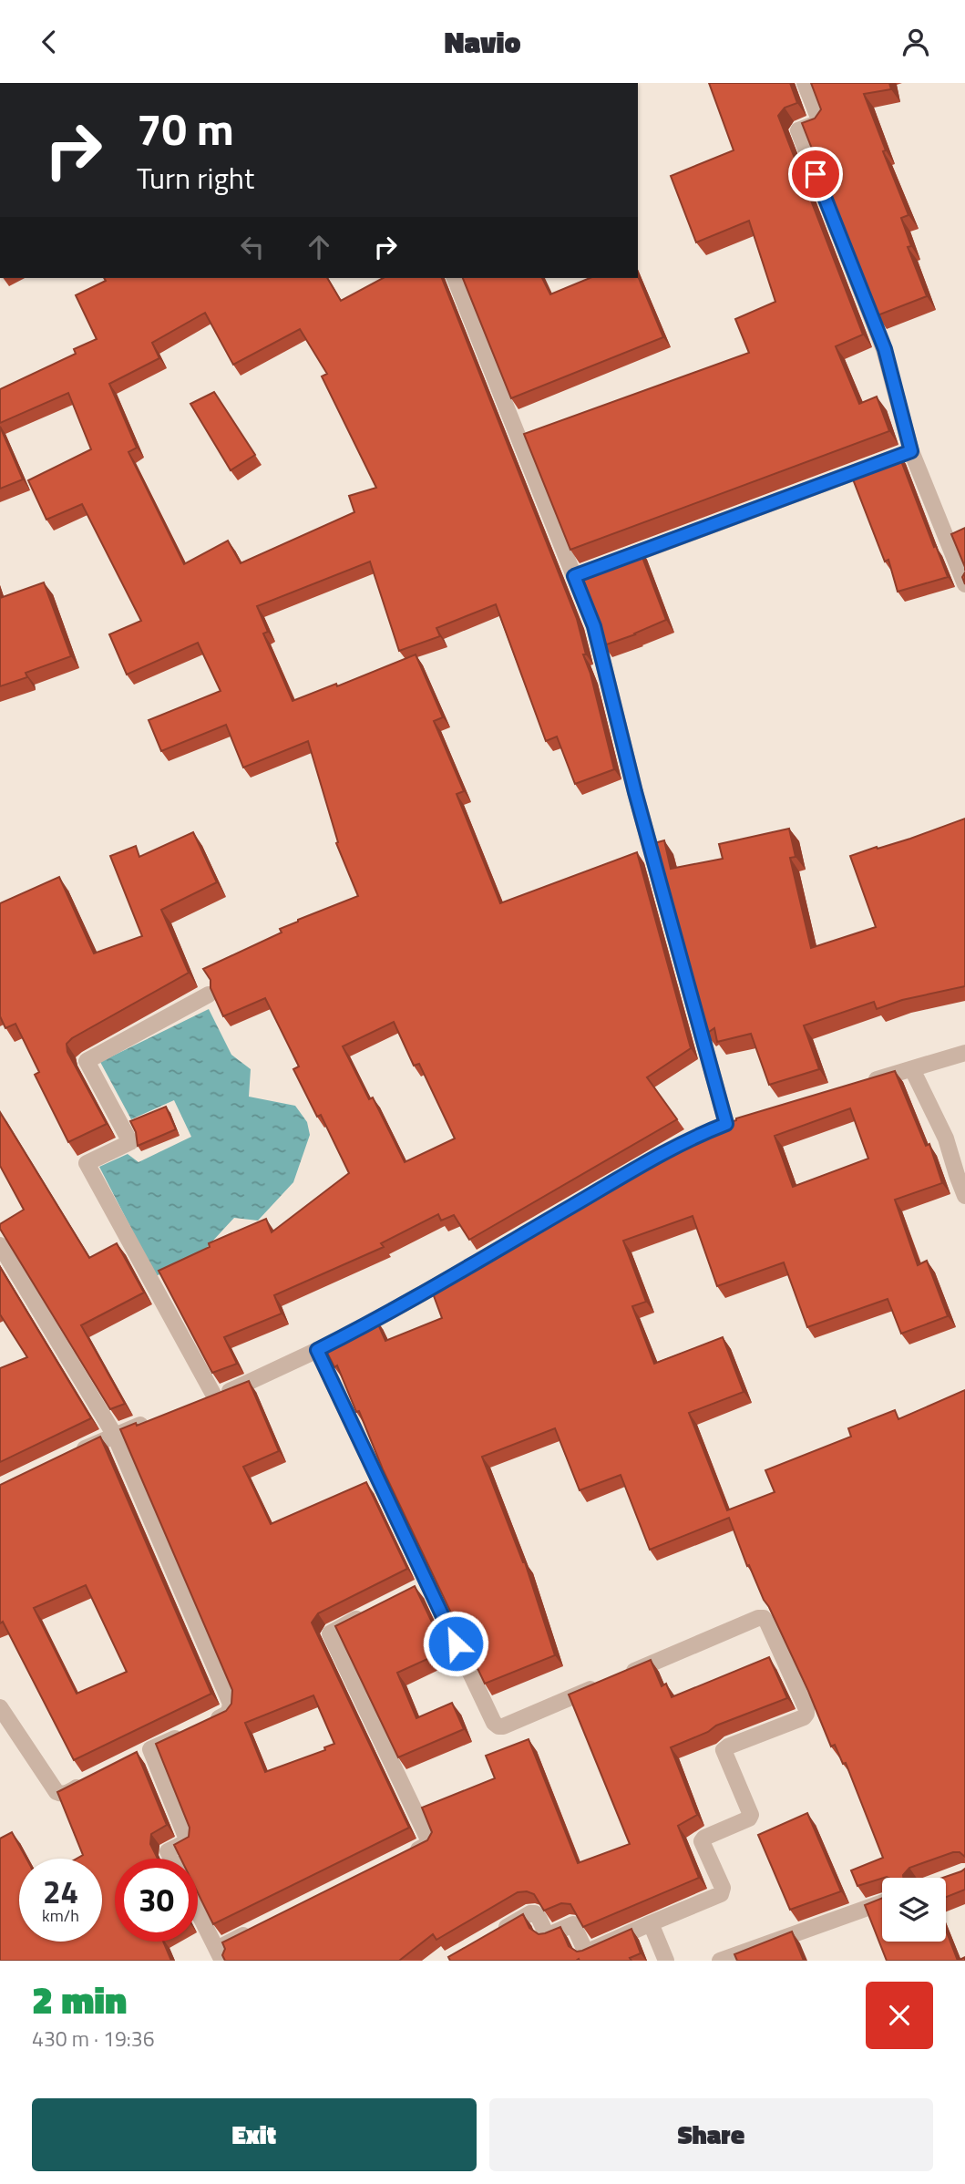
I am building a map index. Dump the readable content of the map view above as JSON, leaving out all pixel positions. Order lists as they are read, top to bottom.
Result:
{
  "page": {
    "header": "Navio",
    "turn": ["70 m", "Turn right"],
    "speed": "24 km/h",
    "limit": "30",
    "heading": ["2 min", "430 m · 19:36"],
    "buttons": ["Exit", "Share"]
  }
}
